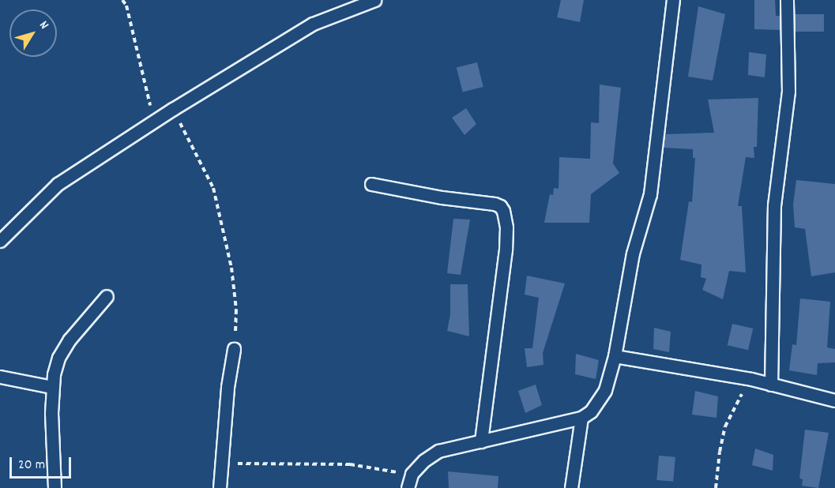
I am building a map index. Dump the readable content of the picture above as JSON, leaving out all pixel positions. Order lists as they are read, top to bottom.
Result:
{
  "scale_bar": "20 m",
  "north": "top right"
}
